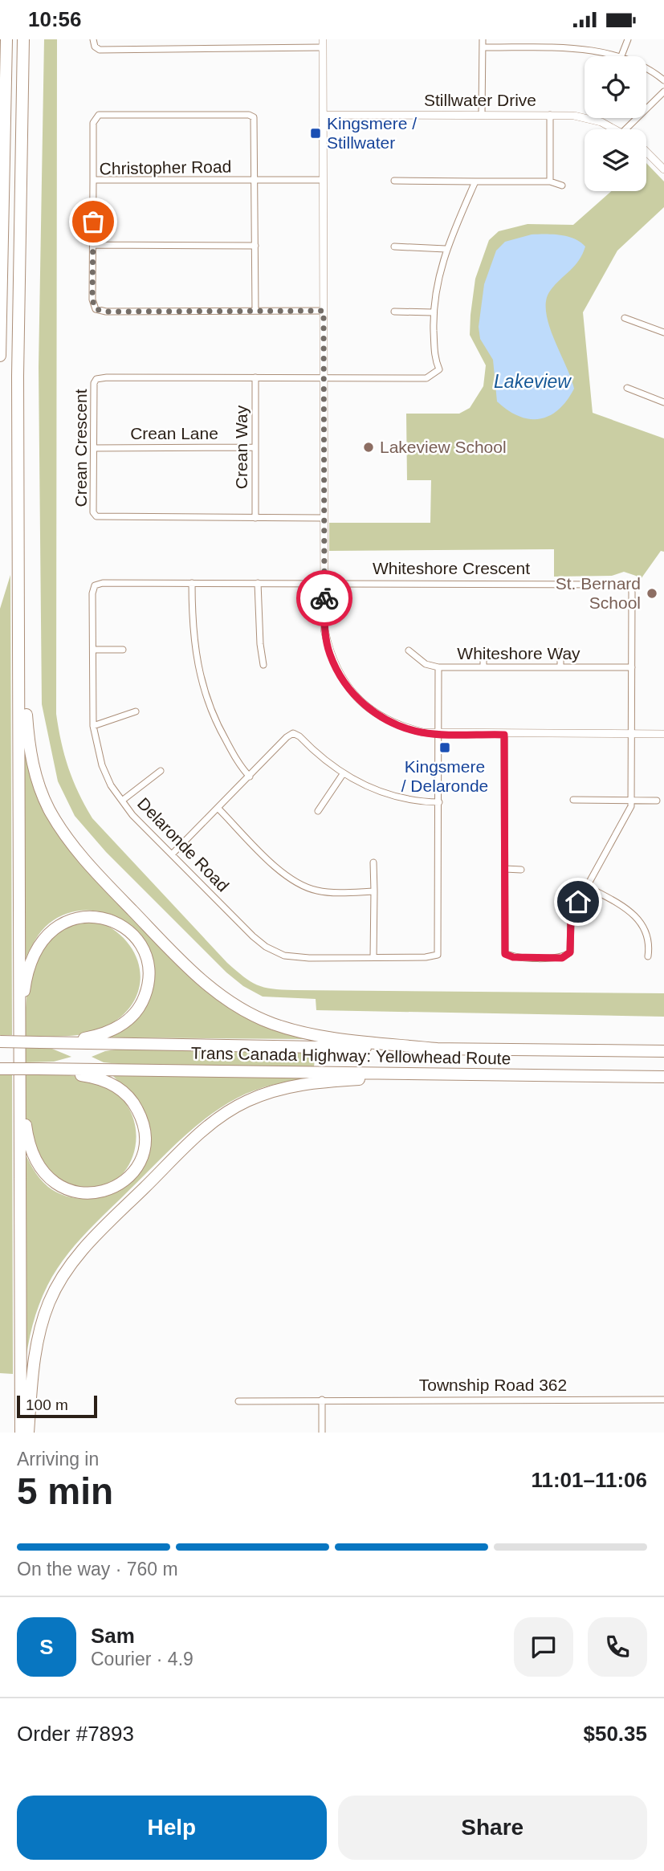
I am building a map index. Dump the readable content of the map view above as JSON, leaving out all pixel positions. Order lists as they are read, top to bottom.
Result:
{
  "streets": {
    "highway": ["Trans Canada Highway: Yellowhead Route"],
    "street": [
      "Stillwater Drive",
      "Christopher Road",
      "Crean Lane",
      "Crean Way",
      "Crean Crescent",
      "Whiteshore Crescent",
      "Whiteshore Way",
      "Delaronde Road",
      "Township Road 362"
    ]
  },
  "crossings": [
    ["Crean Lane", "Crean Way"],
    ["Crean Lane", "Crean Crescent"],
    ["Crean Way", "Crean Crescent"],
    ["Whiteshore Crescent", "Whiteshore Way"],
    ["Whiteshore Crescent", "Delaronde Road"],
    ["Whiteshore Way", "Delaronde Road"]
  ],
  "water": ["Lakeview"],
  "places": {
    "transit": ["Kingsmere / Stillwater", "Kingsmere / Delaronde"],
    "other": ["Lakeview School", "St. Bernard School"]
  },
  "scale_bar": "100 m",
  "page": {
    "status": "10:56",
    "scale": "100 m",
    "heading": ["5 min", "Arriving in", "11:01–11:06"],
    "panel": [
      "Sam",
      "Courier · 4.9",
      "Order #7893",
      "$50.35"
    ],
    "bar": "On the way · 760 m",
    "round": "S",
    "buttons": ["Help", "Share"]
  }
}
